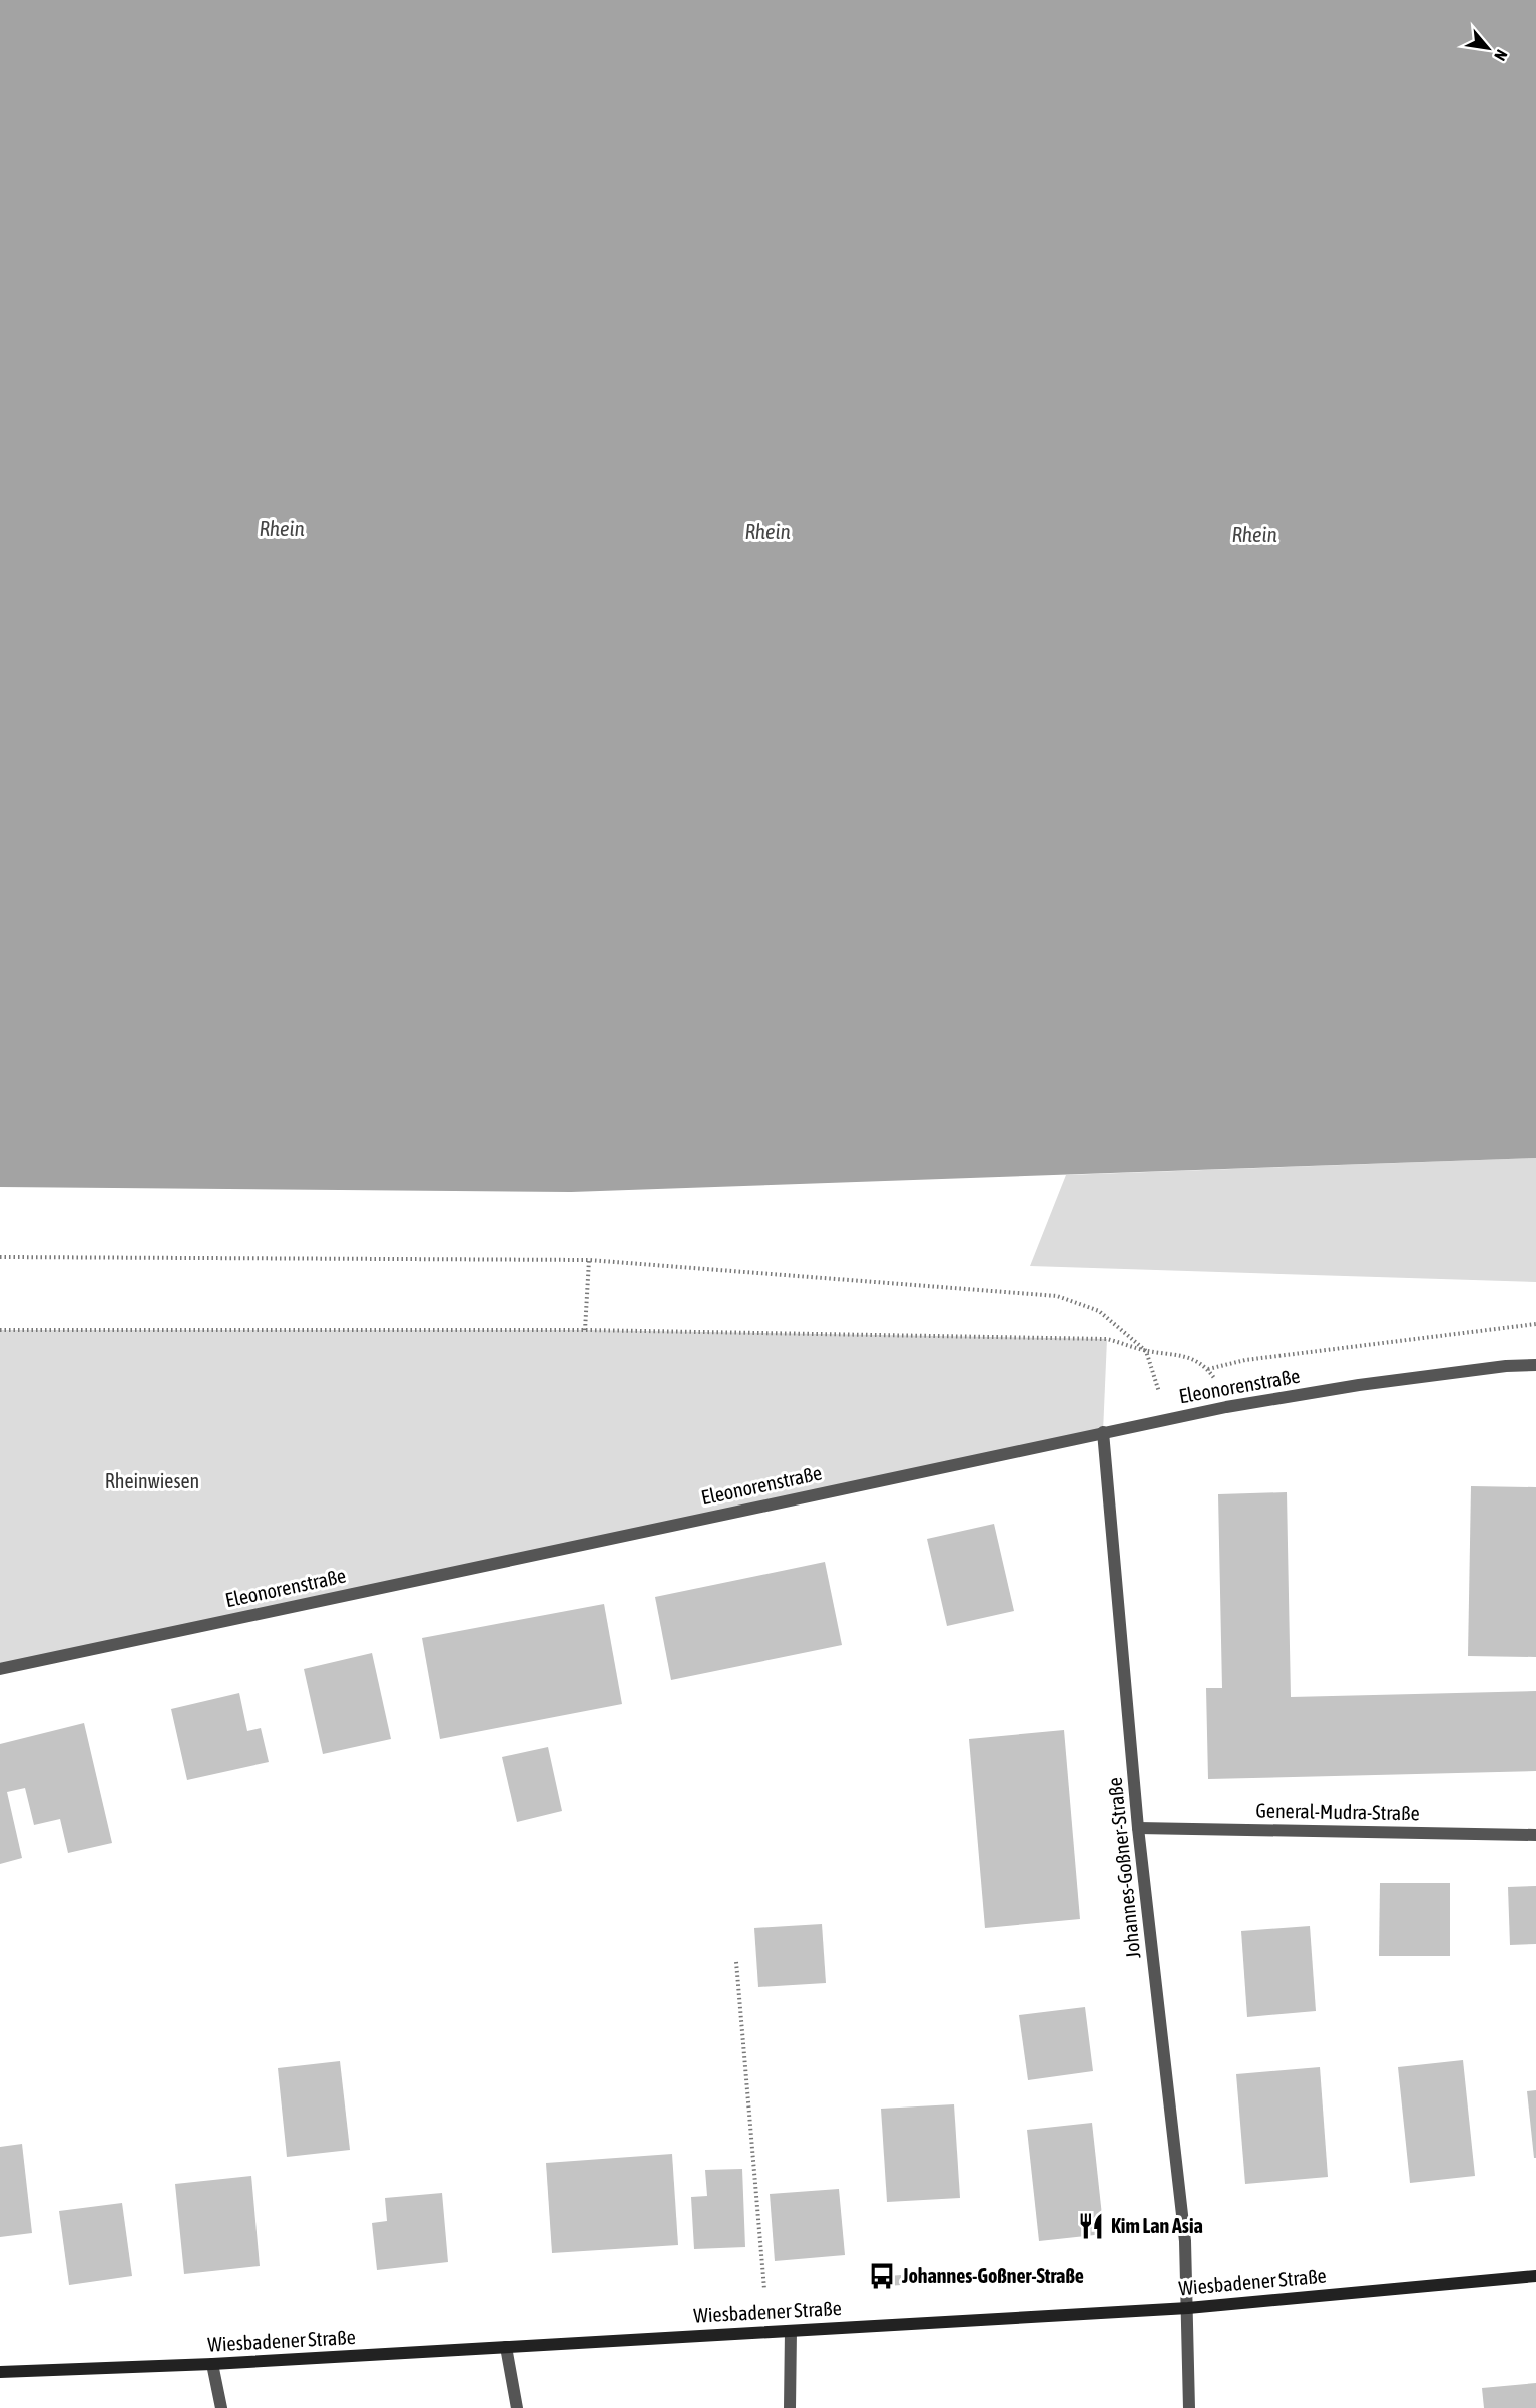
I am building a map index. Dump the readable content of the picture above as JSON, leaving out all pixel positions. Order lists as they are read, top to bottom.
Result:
{
  "streets": {
    "main road": ["Wiesbadener Straße"],
    "street": ["Eleonorenstraße", "General-Mudra-Straße", "Johannes-Goßner-Straße"]
  },
  "crossings": [
    ["Eleonorenstraße", "Johannes-Goßner-Straße"],
    ["General-Mudra-Straße", "Johannes-Goßner-Straße"],
    ["Johannes-Goßner-Straße", "Wiesbadener Straße"]
  ],
  "water": ["Rhein"],
  "parks": ["Rheinwiesen"],
  "places": {
    "restaurant": ["Kim Lan Asia"],
    "bus stop": ["Johannes-Goßner-Straße"]
  },
  "north": "bottom right"
}
